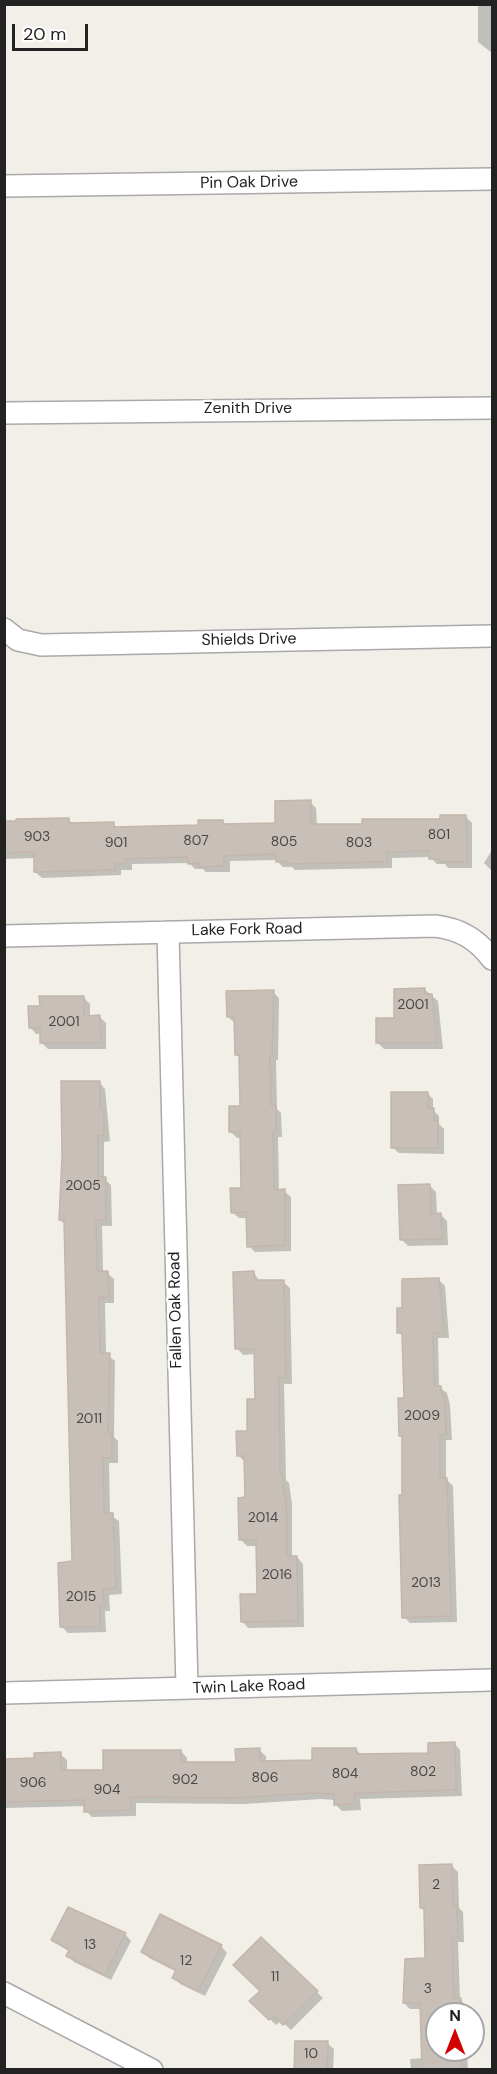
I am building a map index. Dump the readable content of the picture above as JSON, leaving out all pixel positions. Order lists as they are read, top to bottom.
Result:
{
  "streets": {
    "street": [
      "Pin Oak Drive",
      "Zenith Drive",
      "Shields Drive",
      "Lake Fork Road",
      "Fallen Oak Road",
      "Twin Lake Road"
    ]
  },
  "crossings": [
    ["Lake Fork Road", "Fallen Oak Road"],
    ["Fallen Oak Road", "Twin Lake Road"]
  ],
  "house_numbers": [
    "801",
    "903",
    "807",
    "805",
    "901",
    "803",
    "2001",
    "2001",
    "2005",
    "2009",
    "2011",
    "2014",
    "2016",
    "2013",
    "2015",
    "802",
    "804",
    "806",
    "902",
    "906",
    "904",
    "2",
    "13",
    "12",
    "11",
    "3",
    "10"
  ],
  "scale_bar": "20 m",
  "north": "top"
}
